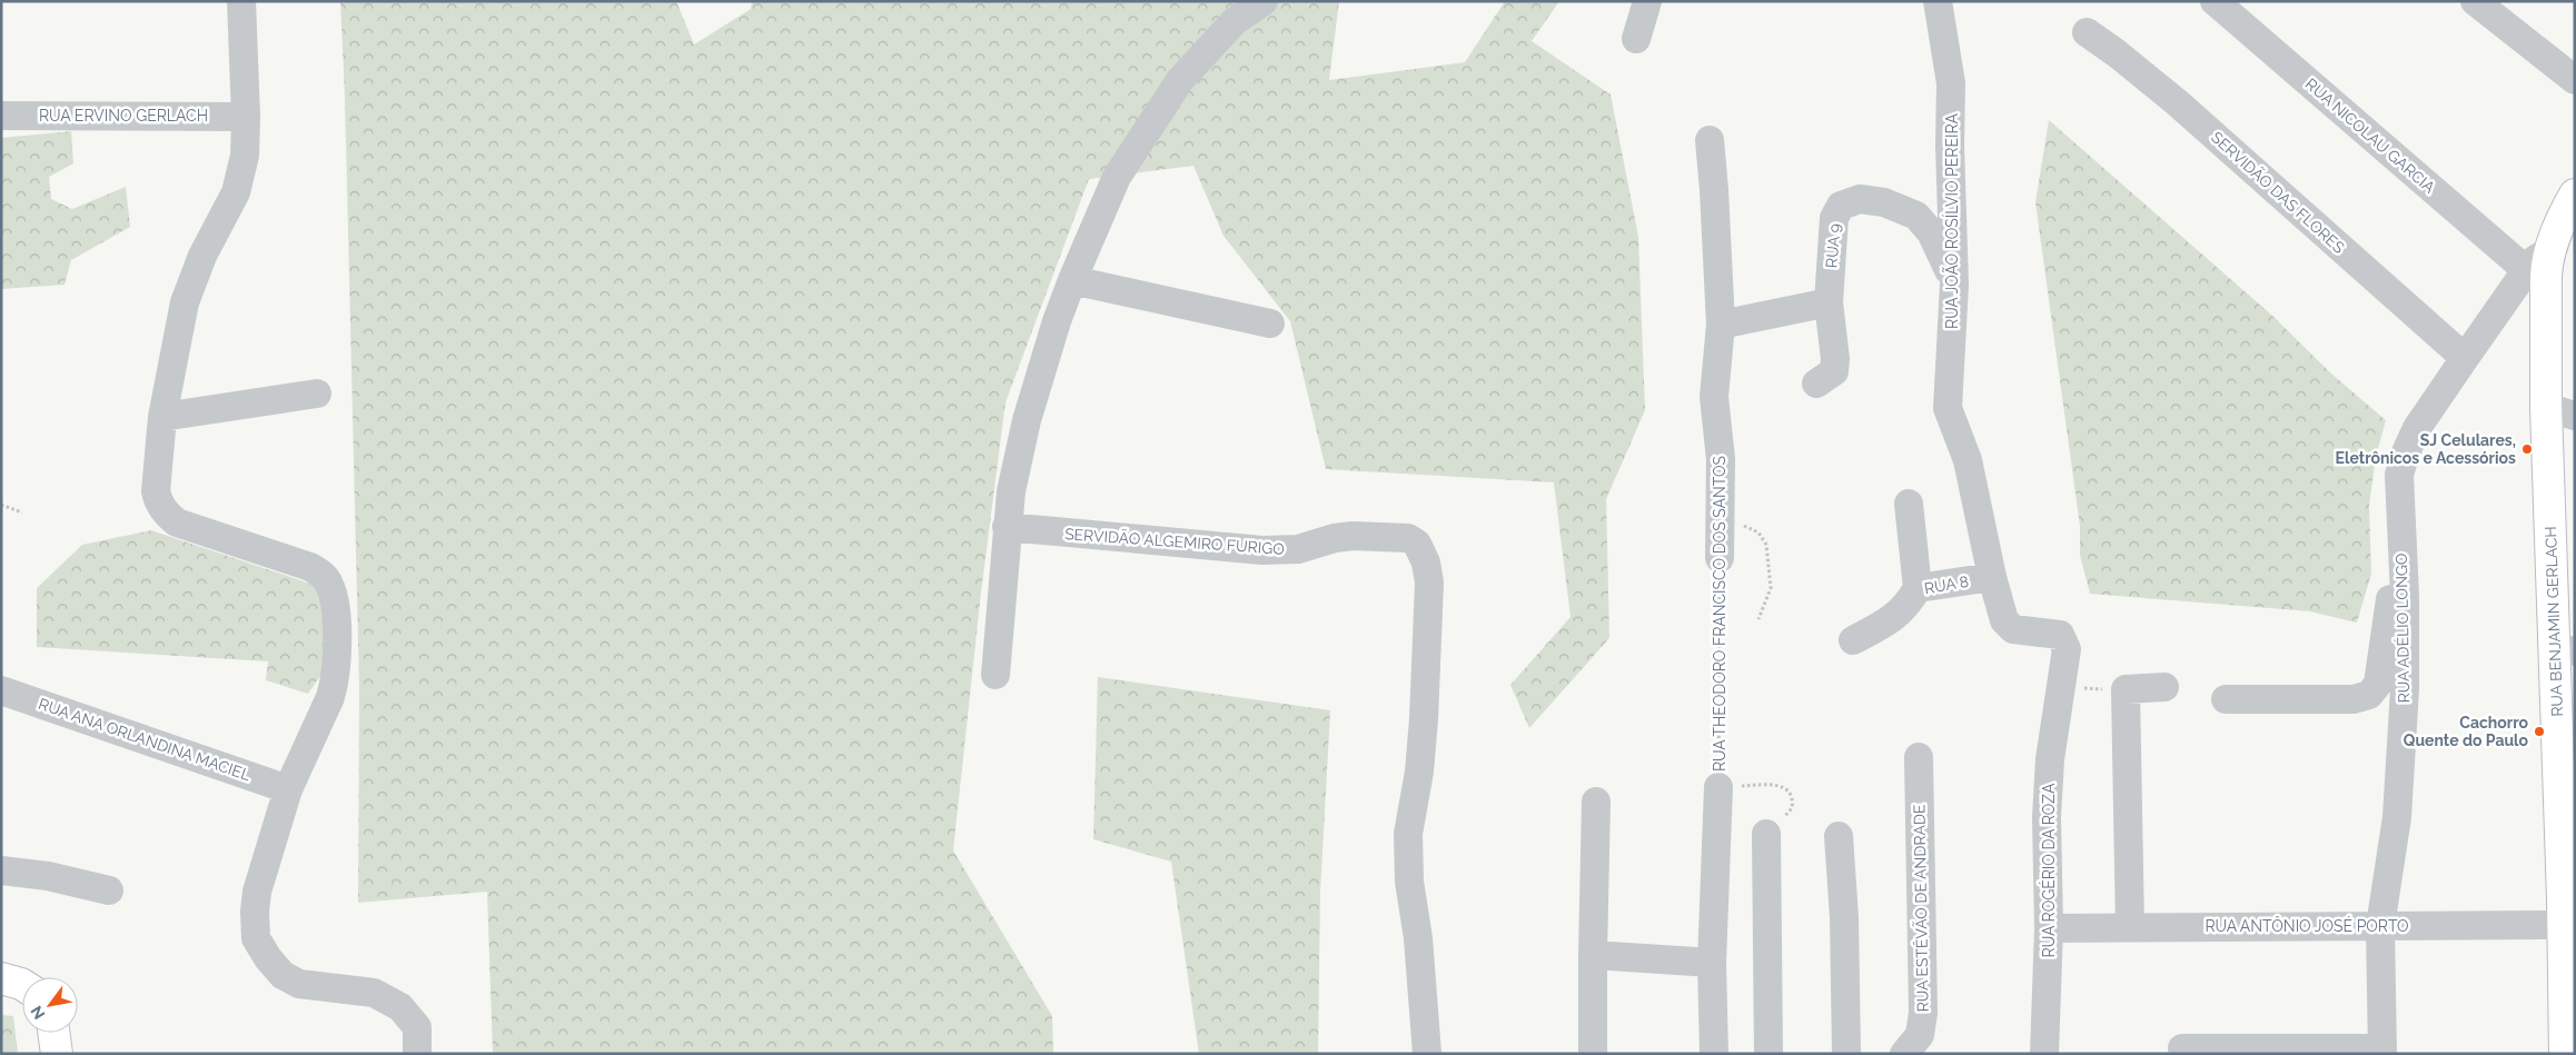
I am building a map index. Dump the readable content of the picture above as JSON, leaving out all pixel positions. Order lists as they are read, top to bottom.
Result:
{
  "streets": {
    "main road": ["RUA BENJAMIN GERLACH"],
    "street": [
      "RUA ERVINO GERLACH",
      "RUA NICOLAU GARCIA",
      "SERVIDÃO DAS FLORES",
      "RUA JOÃO ROSÍLVIO PEREIRA",
      "RUA 9",
      "SERVIDÃO ALGEMIRO FURIGO",
      "RUA 8",
      "RUA THEODORO FRANCISCO DOS SANTOS",
      "RUA ADÉLIO LONGO",
      "RUA ANA ORLANDINA MACIEL",
      "RUA ROGÉRIO DA ROZA",
      "RUA ESTÊVÃO DE ANDRADE",
      "RUA ANTÔNIO JOSÉ PORTO"
    ]
  },
  "crossings": [
    ["RUA NICOLAU GARCIA", "RUA BENJAMIN GERLACH"],
    ["RUA NICOLAU GARCIA", "RUA ADÉLIO LONGO"],
    ["SERVIDÃO DAS FLORES", "RUA ADÉLIO LONGO"],
    ["RUA JOÃO ROSÍLVIO PEREIRA", "RUA 9"],
    ["RUA JOÃO ROSÍLVIO PEREIRA", "RUA 8"],
    ["RUA JOÃO ROSÍLVIO PEREIRA", "RUA ROGÉRIO DA ROZA"],
    ["RUA BENJAMIN GERLACH", "RUA ADÉLIO LONGO"],
    ["RUA BENJAMIN GERLACH", "RUA ANTÔNIO JOSÉ PORTO"],
    ["RUA ADÉLIO LONGO", "RUA ANTÔNIO JOSÉ PORTO"],
    ["RUA ROGÉRIO DA ROZA", "RUA ANTÔNIO JOSÉ PORTO"]
  ],
  "places": ["SJ Celulares, Eletrônicos e Acessórios", "Cachorro Quente do Paulo"],
  "north": "bottom left"
}
